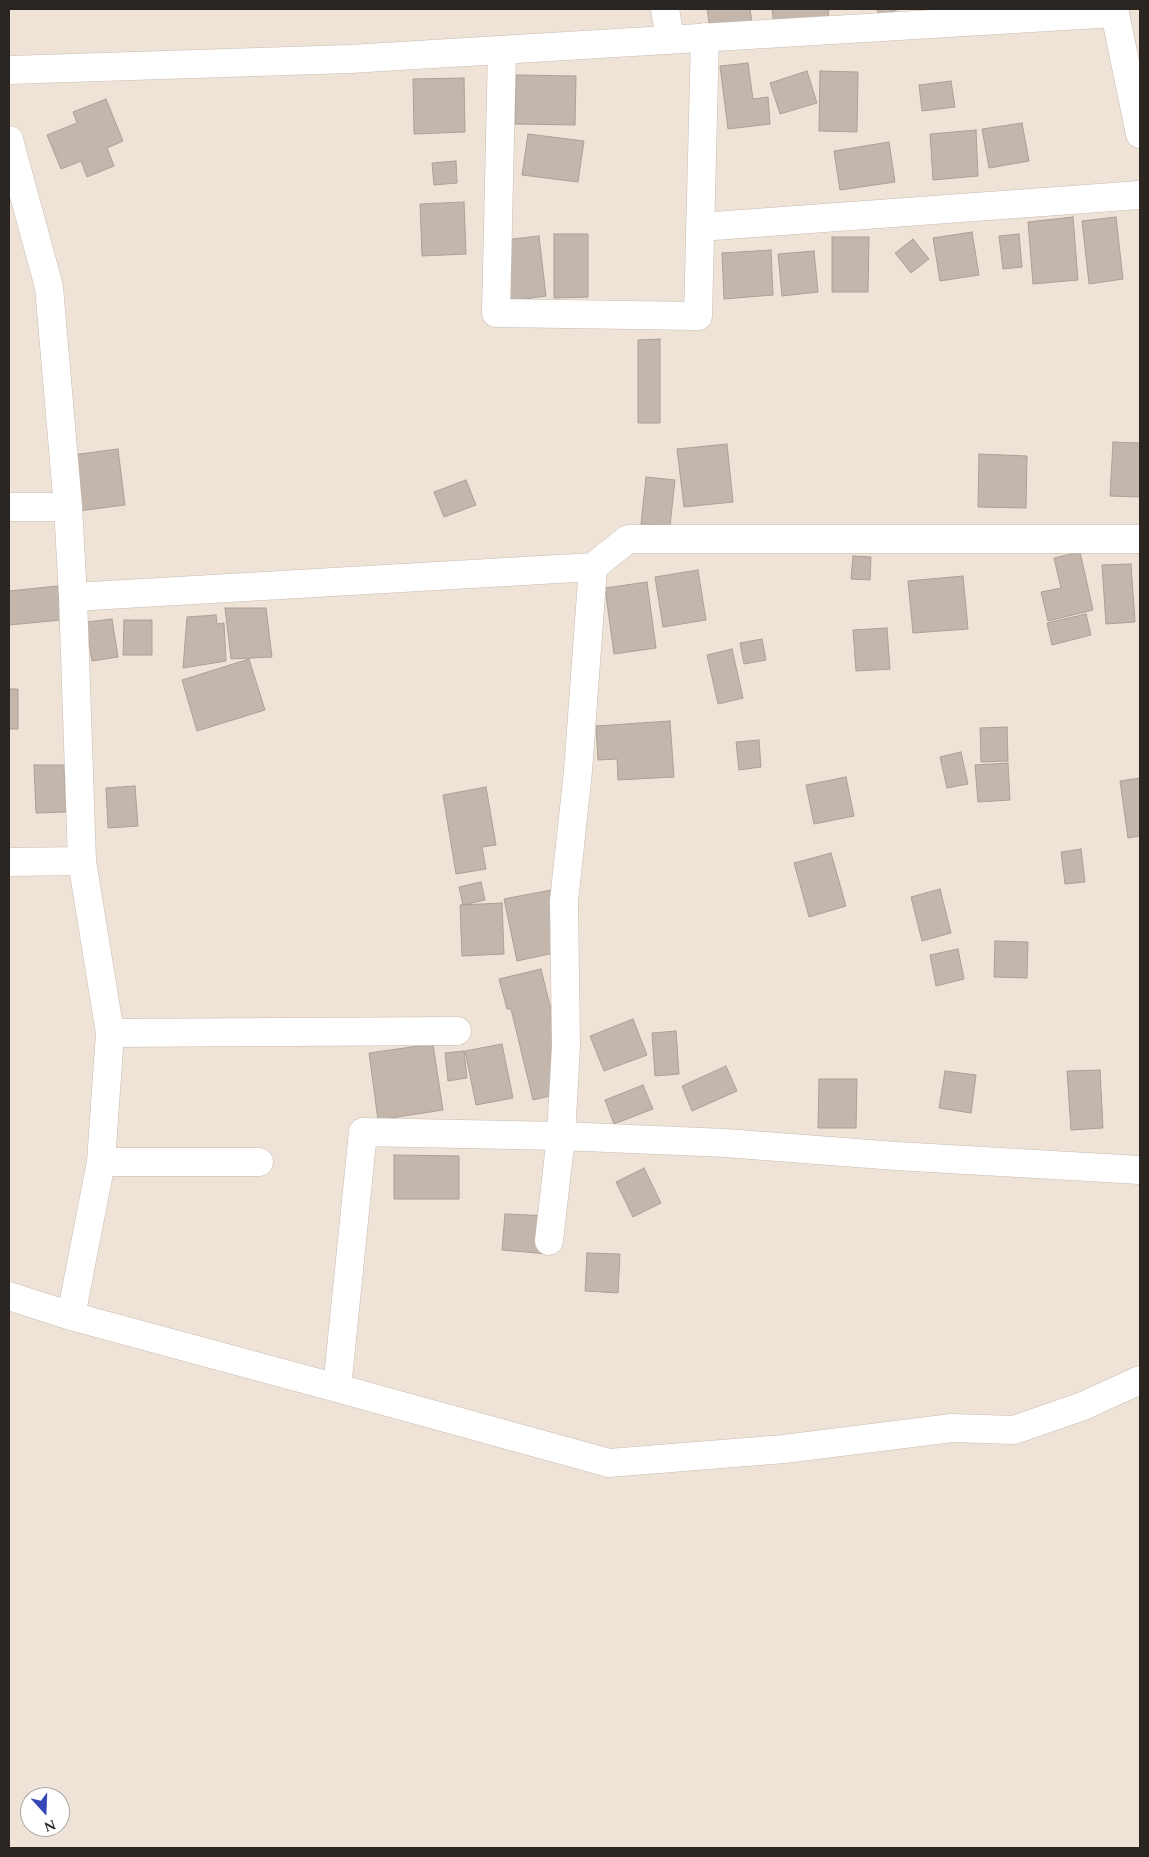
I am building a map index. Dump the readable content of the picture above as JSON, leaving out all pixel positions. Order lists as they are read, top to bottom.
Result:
{
  "north": "bottom"
}
